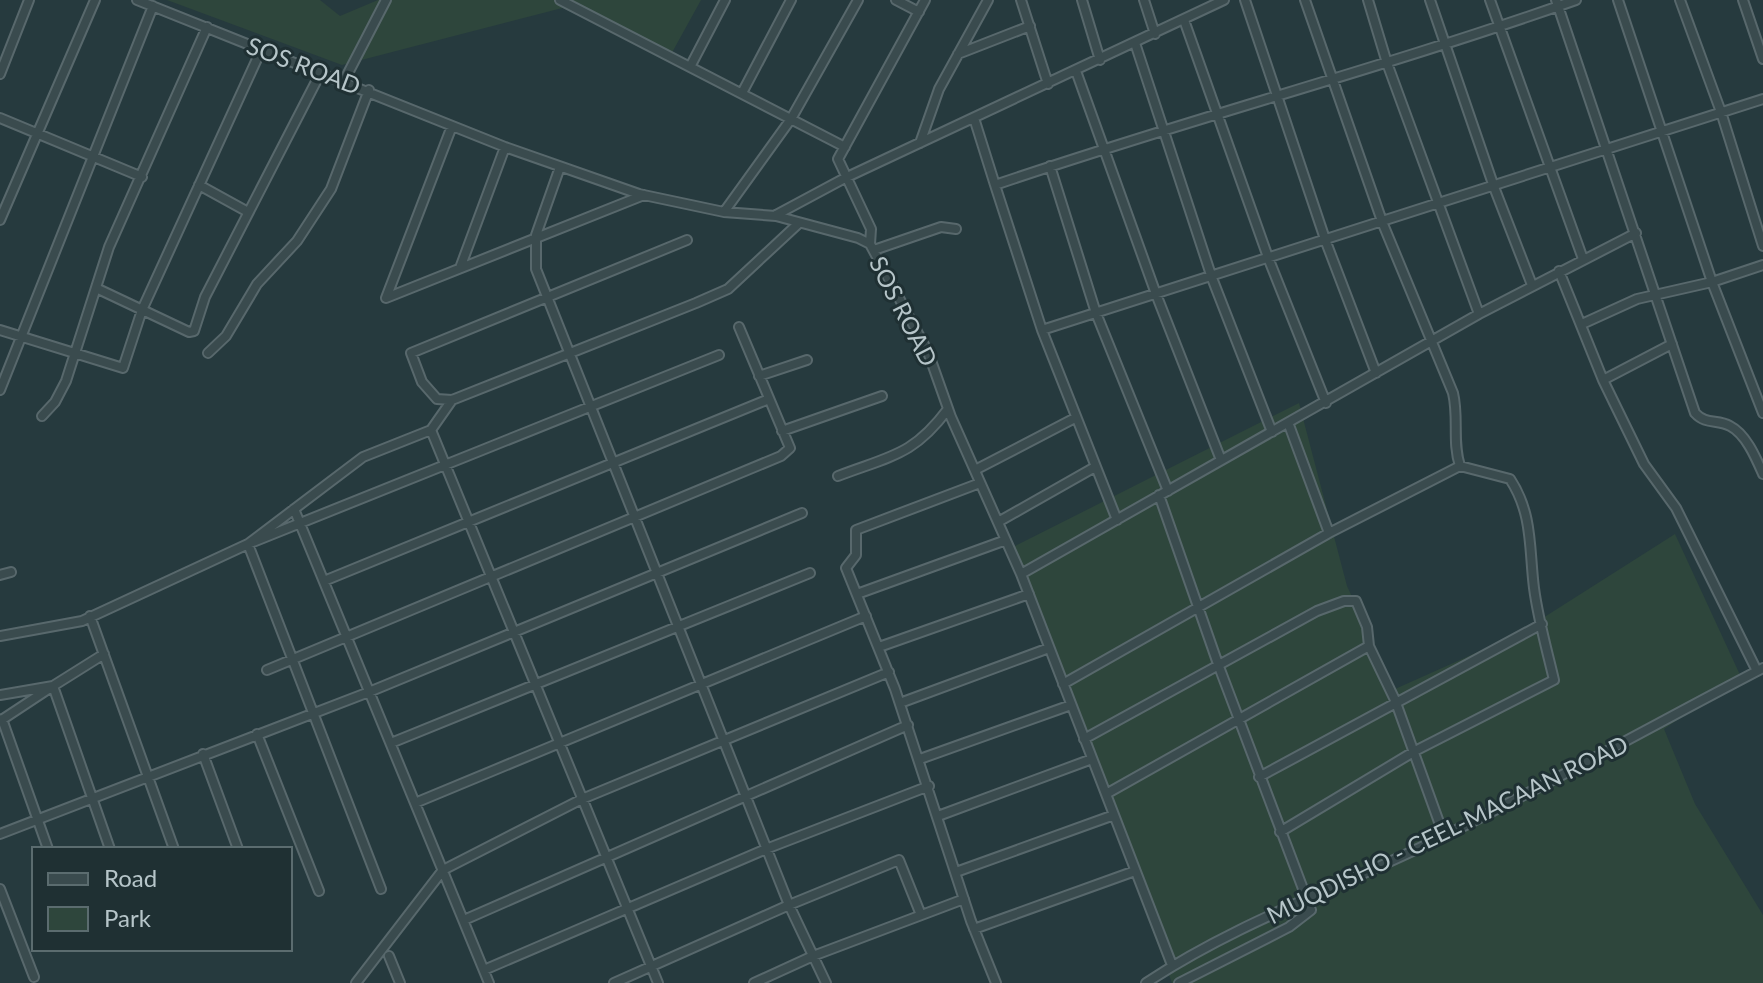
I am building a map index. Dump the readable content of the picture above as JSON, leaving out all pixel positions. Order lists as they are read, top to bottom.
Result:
{
  "streets": {
    "street": ["SOS ROAD", "MUQDISHO - CEEL-MACAAN ROAD"]
  },
  "crossings": [
    ["SOS ROAD", "MUQDISHO - CEEL-MACAAN ROAD"]
  ],
  "legend": ["Road", "Park"]
}
